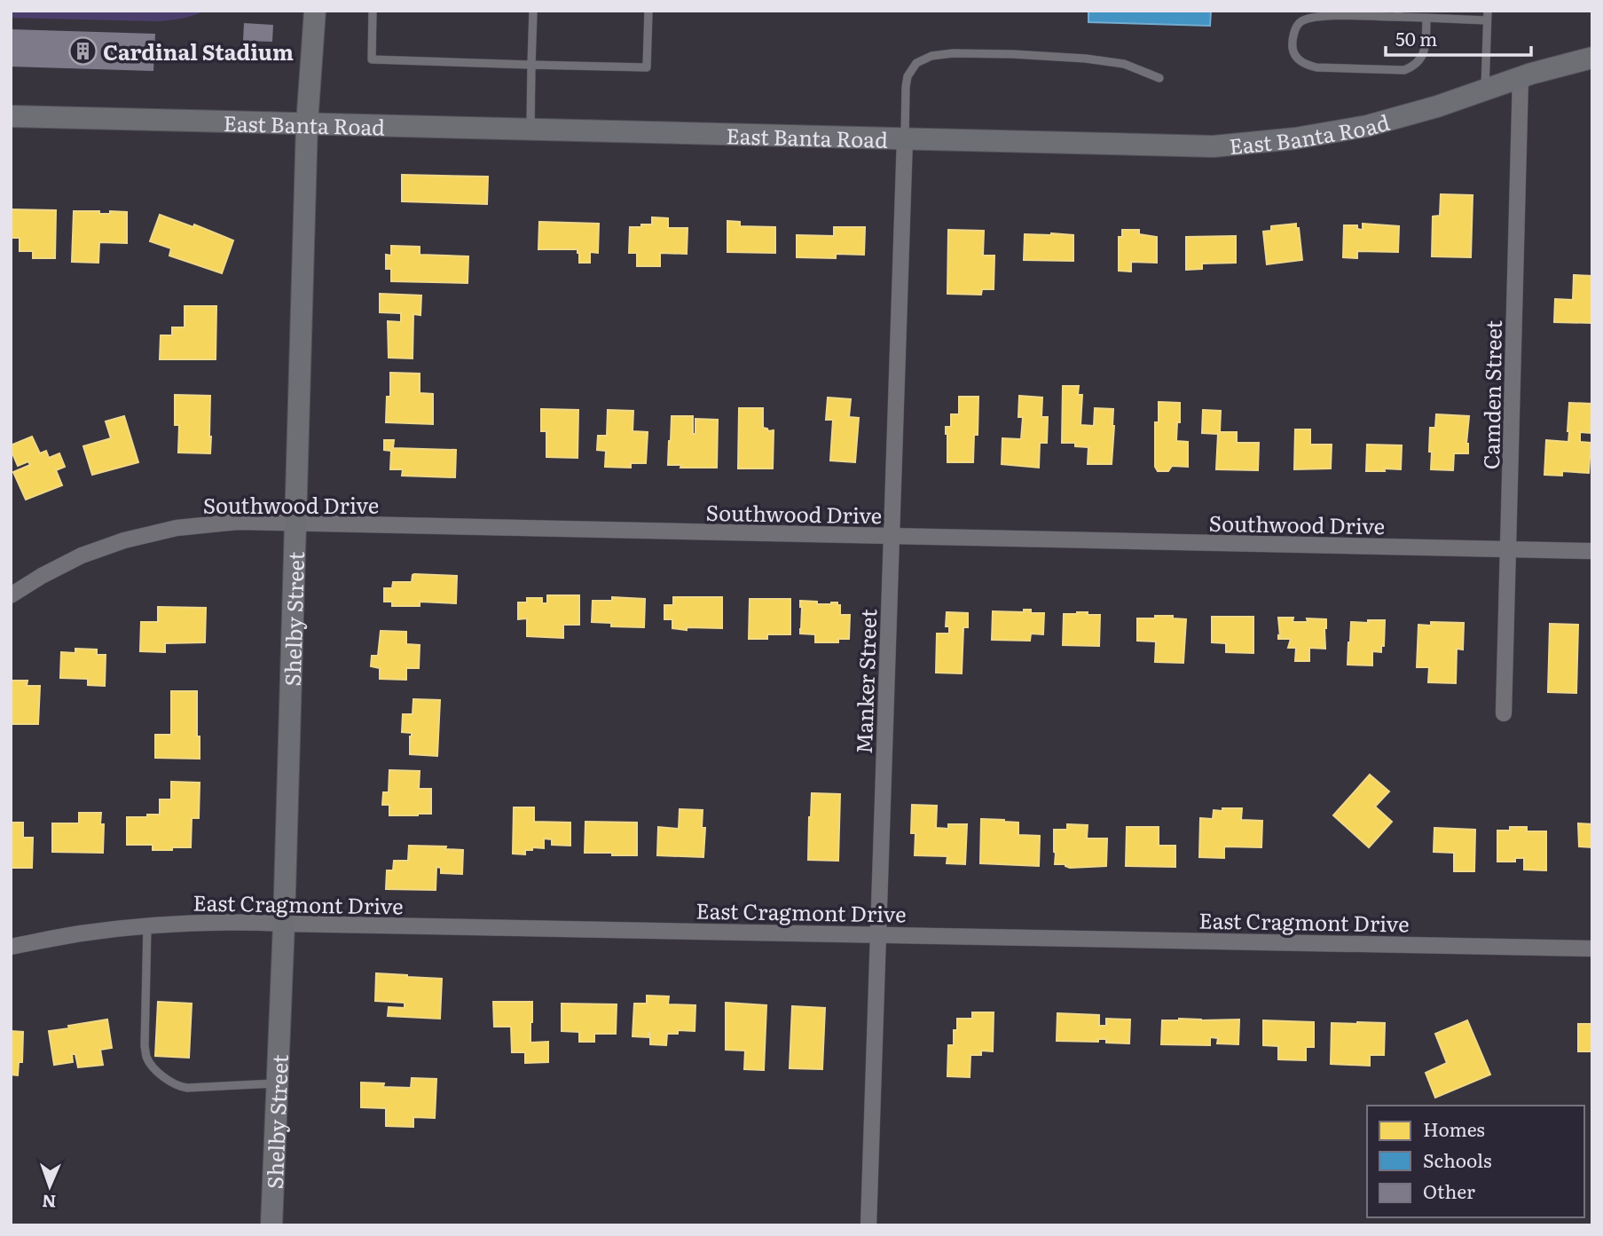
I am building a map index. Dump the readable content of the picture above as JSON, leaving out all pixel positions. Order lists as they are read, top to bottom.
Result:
{
  "streets": {
    "street": [
      "East Banta Road",
      "Camden Street",
      "Southwood Drive",
      "Shelby Street",
      "Manker Street",
      "East Cragmont Drive"
    ]
  },
  "crossings": [
    ["East Banta Road", "Camden Street"],
    ["East Banta Road", "Shelby Street"],
    ["East Banta Road", "Manker Street"],
    ["Camden Street", "Southwood Drive"],
    ["Southwood Drive", "Shelby Street"],
    ["Southwood Drive", "Manker Street"],
    ["Shelby Street", "East Cragmont Drive"],
    ["Manker Street", "East Cragmont Drive"]
  ],
  "places": {
    "building": ["Cardinal Stadium"]
  },
  "legend": ["Homes", "Schools", "Other"],
  "scale_bar": "50 m",
  "north": "bottom"
}
